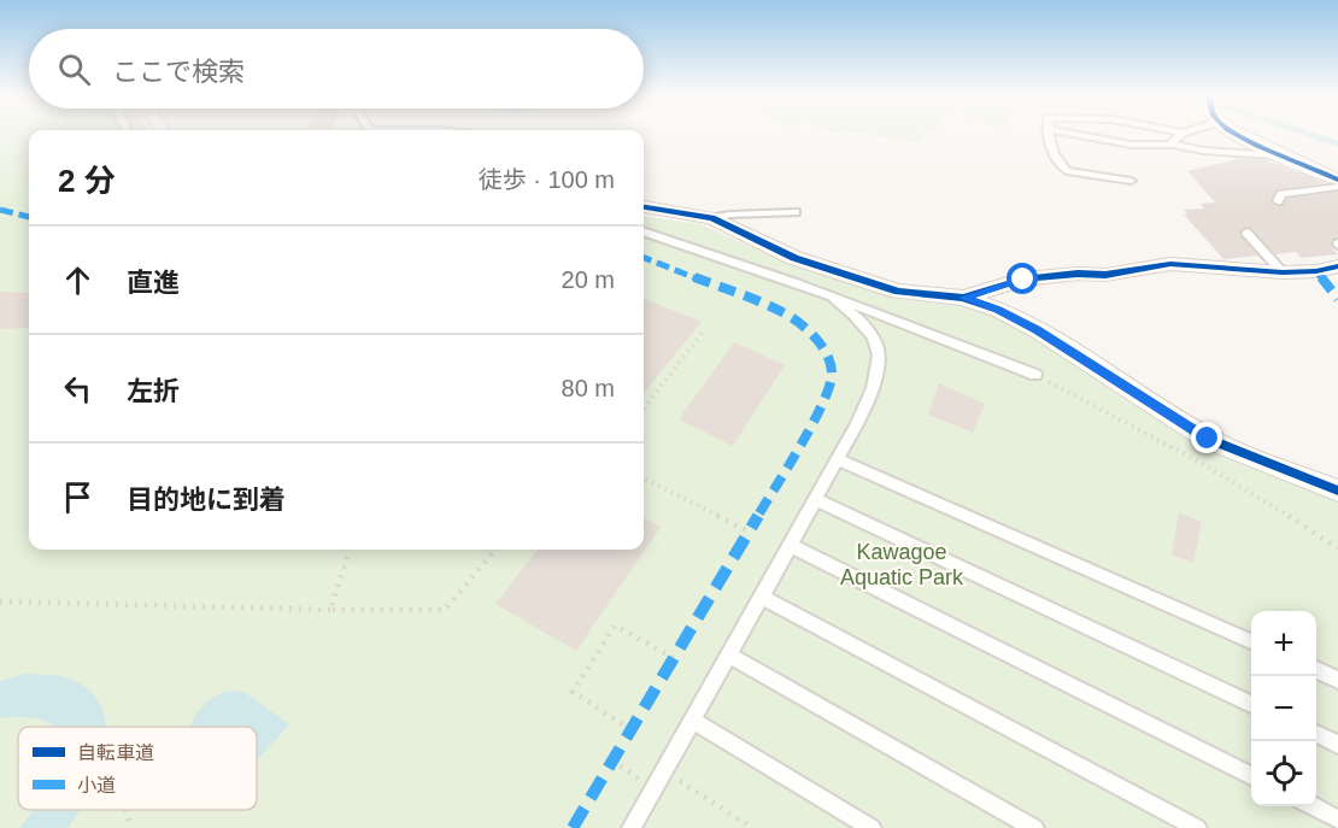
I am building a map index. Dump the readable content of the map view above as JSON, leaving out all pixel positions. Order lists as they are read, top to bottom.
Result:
{
  "parks": ["Kawagoe Aquatic Park"],
  "legend": ["自転車道", "小道"],
  "page": {
    "search": "ここで検索",
    "heading": ["2 分", "徒歩 · 100 m"],
    "list": [
      ["直進", "20 m"],
      ["左折", "80 m"],
      "目的地に到着"
    ],
    "map_buttons": ["+", "−"]
  }
}
